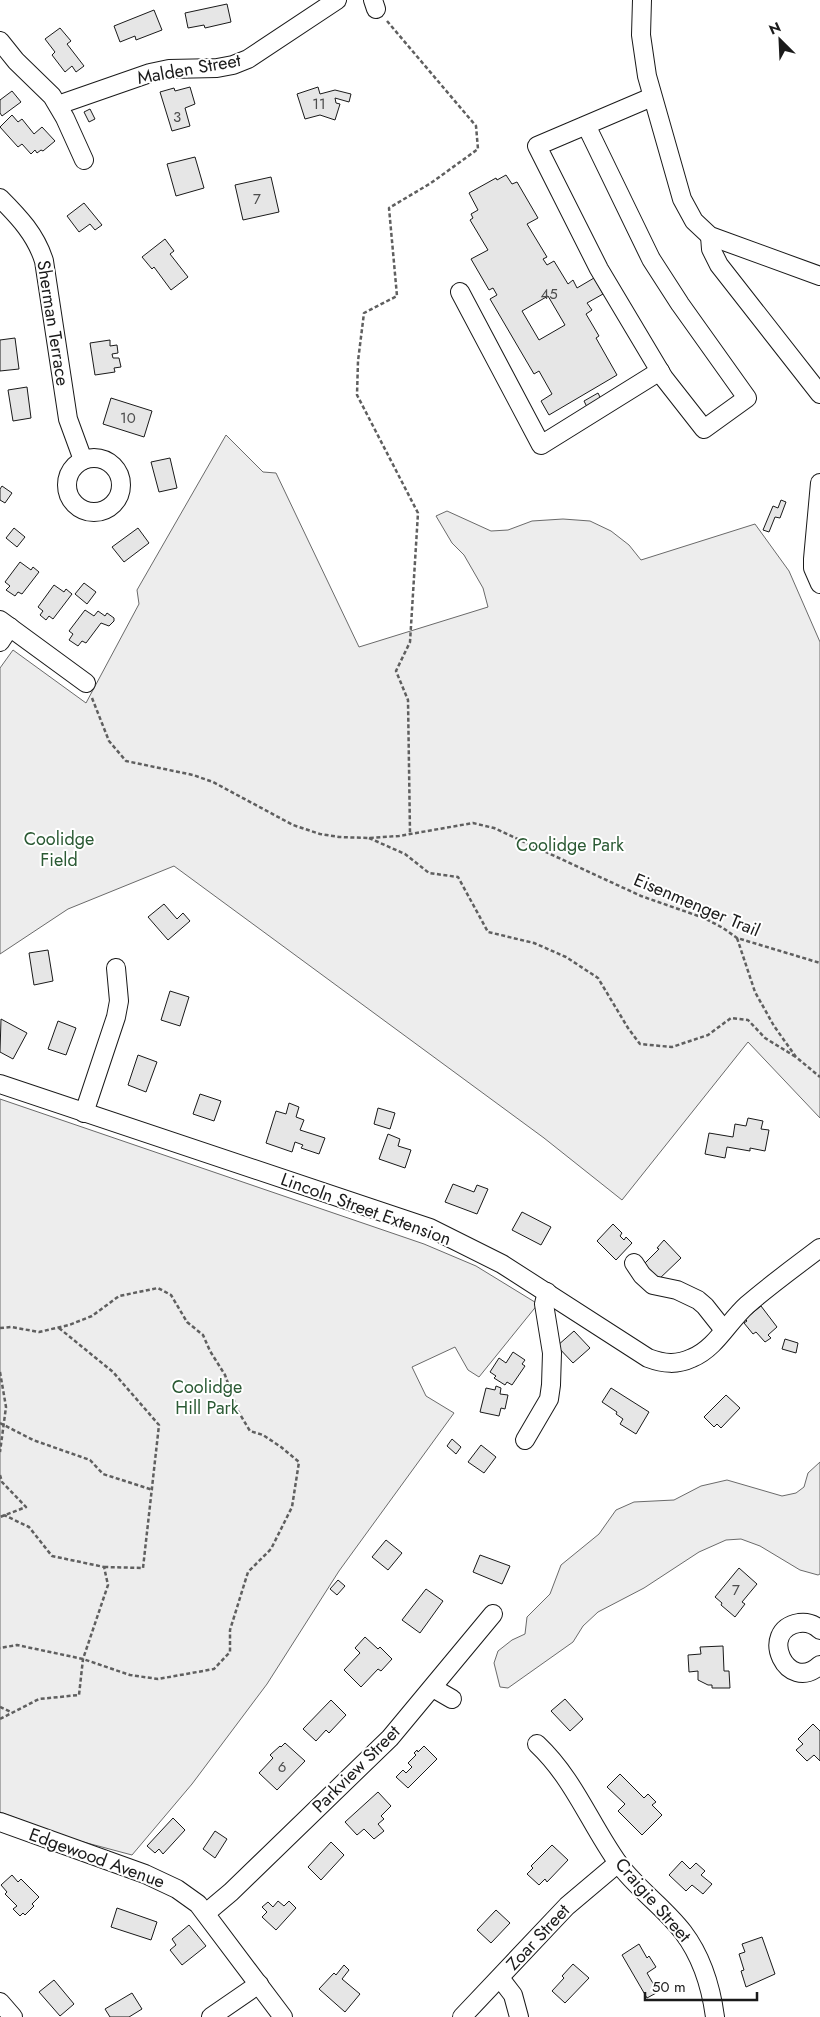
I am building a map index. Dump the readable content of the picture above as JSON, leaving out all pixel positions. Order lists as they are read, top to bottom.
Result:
{
  "streets": {
    "street": [
      "Malden Street",
      "Sherman Terrace",
      "Lincoln Street Extension",
      "Parkview Street",
      "Edgewood Avenue",
      "Craigie Street",
      "Zoar Street"
    ],
    "path": ["Eisenmenger Trail"]
  },
  "crossings": [
    ["Parkview Street", "Edgewood Avenue"],
    ["Craigie Street", "Zoar Street"]
  ],
  "parks": ["Coolidge Field", "Coolidge Park", "Coolidge Hill Park"],
  "house_numbers": [
    "11",
    "3",
    "7",
    "45",
    "10",
    "7",
    "6"
  ],
  "scale_bar": "50 m",
  "north": "top left"
}
